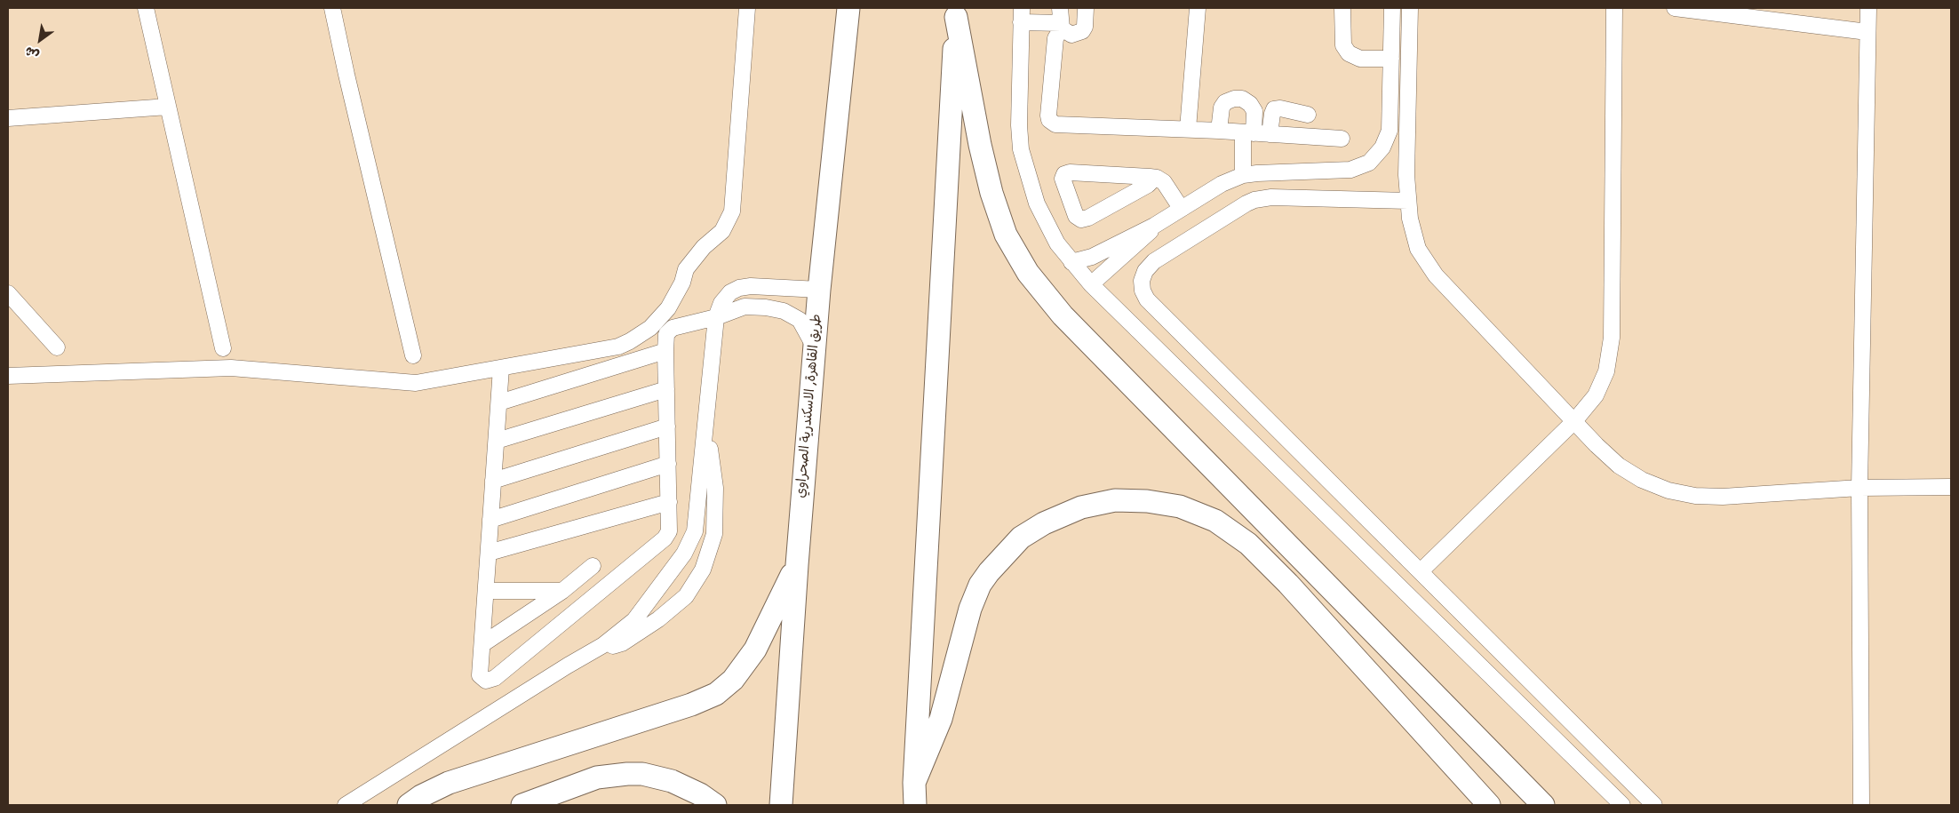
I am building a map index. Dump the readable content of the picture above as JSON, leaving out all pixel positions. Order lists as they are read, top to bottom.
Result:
{
  "streets": {
    "highway": ["طريق القاهرة, الاسكندرية الصحراوي"]
  },
  "north": "bottom left"
}
